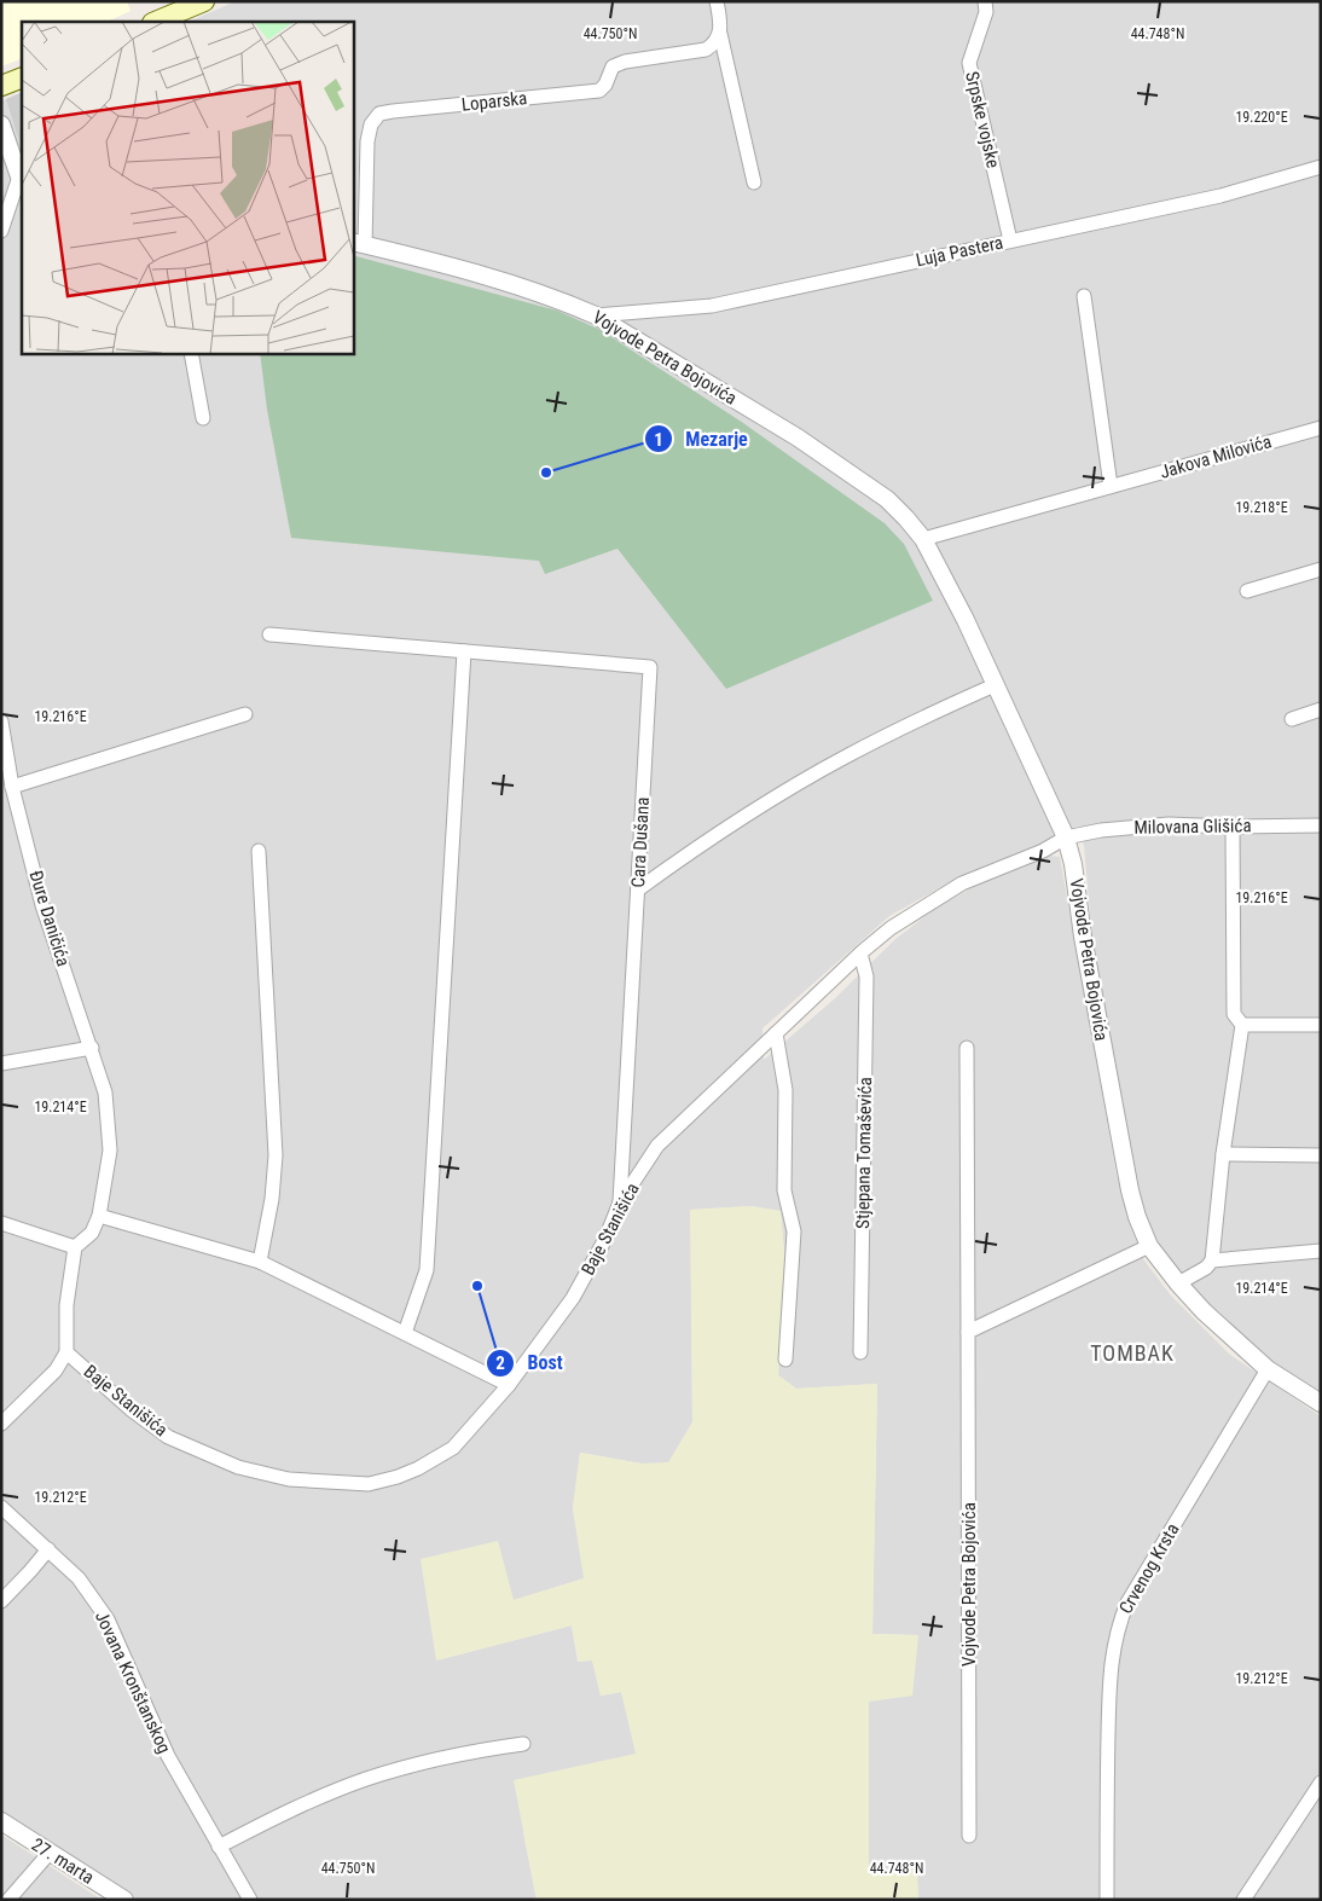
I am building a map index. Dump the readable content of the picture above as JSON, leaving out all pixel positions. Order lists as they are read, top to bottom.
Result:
{
  "streets": {
    "street": [
      "Loparska",
      "Srpske vojske",
      "Luja Pastera",
      "Vojvode Petra Bojovića",
      "Jakova Milovića",
      "Milovana Glišića",
      "Cara Dušana",
      "Đure Daničića",
      "Stjepana Tomaševića",
      "Baje Stanišića",
      "Crvenog Krsta",
      "Jovana Kronštanskog",
      "27. marta"
    ]
  },
  "crossings": [
    ["Loparska", "Vojvode Petra Bojovića"],
    ["Srpske vojske", "Luja Pastera"],
    ["Luja Pastera", "Vojvode Petra Bojovića"],
    ["Vojvode Petra Bojovića", "Jakova Milovića"],
    ["Vojvode Petra Bojovića", "Milovana Glišića"],
    ["Vojvode Petra Bojovića", "Baje Stanišića"],
    ["Vojvode Petra Bojovića", "Crvenog Krsta"],
    ["Milovana Glišića", "Baje Stanišića"],
    ["Cara Dušana", "Baje Stanišića"],
    ["Stjepana Tomaševića", "Baje Stanišića"]
  ],
  "districts": ["TOMBAK"],
  "places": ["Mezarje", "Bost"],
  "coordinates": [
    "44.750°N",
    "44.748°N",
    "19.220°E",
    "19.218°E",
    "19.216°E",
    "19.214°E",
    "19.212°E"
  ]
}
